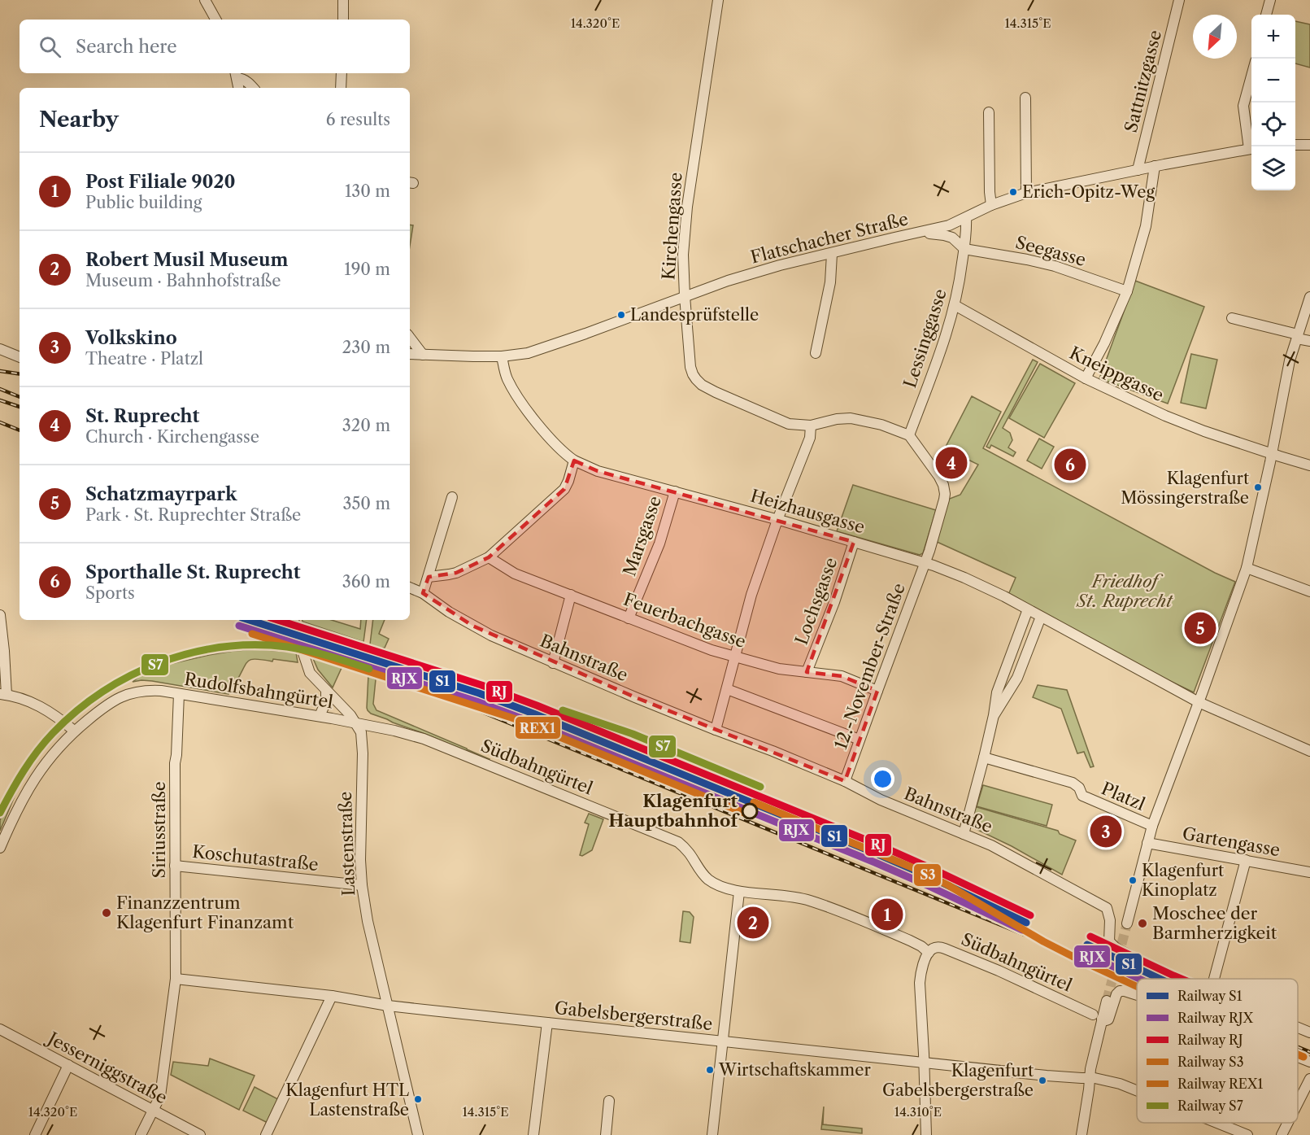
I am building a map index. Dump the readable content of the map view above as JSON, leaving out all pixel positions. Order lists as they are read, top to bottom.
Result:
{
  "streets": {
    "street": [
      "Sattnitzgasse",
      "Kirchengasse",
      "Flatschacher Straße",
      "Seegasse",
      "Lessinggasse",
      "Kneippgasse",
      "Heizhausgasse",
      "Marsgasse",
      "Lochsgasse",
      "Feuerbachgasse",
      "Bahnstraße",
      "12.-November-Straße",
      "Rudolfsbahngürtel",
      "Südbahngürtel",
      "Platzl",
      "Siriusstraße",
      "Gartengasse",
      "Lastenstraße",
      "Koschutastraße",
      "Gabelsbergerstraße",
      "Jesserniggstraße"
    ]
  },
  "crossings": [
    ["Sattnitzgasse", "Flatschacher Straße"],
    ["Kirchengasse", "Flatschacher Straße"],
    ["Kirchengasse", "Lessinggasse"],
    ["Flatschacher Straße", "Lessinggasse"],
    ["Flatschacher Straße", "Heizhausgasse"],
    ["Seegasse", "Lessinggasse"],
    ["Lessinggasse", "Kneippgasse"],
    ["Heizhausgasse", "Marsgasse"],
    ["Heizhausgasse", "Lochsgasse"],
    ["Heizhausgasse", "12.-November-Straße"],
    ["Marsgasse", "Feuerbachgasse"],
    ["Lochsgasse", "Feuerbachgasse"],
    ["Feuerbachgasse", "12.-November-Straße"],
    ["Bahnstraße", "12.-November-Straße"],
    ["Rudolfsbahngürtel", "Südbahngürtel"],
    ["Rudolfsbahngürtel", "Siriusstraße"],
    ["Rudolfsbahngürtel", "Lastenstraße"],
    ["Südbahngürtel", "Lastenstraße"],
    ["Siriusstraße", "Koschutastraße"],
    ["Siriusstraße", "Gabelsbergerstraße"],
    ["Siriusstraße", "Jesserniggstraße"],
    ["Lastenstraße", "Koschutastraße"],
    ["Lastenstraße", "Gabelsbergerstraße"]
  ],
  "parks": ["Friedhof St. Ruprecht"],
  "places": [
    "Erich-Opitz-Weg",
    "Landesprüfstelle",
    "Klagenfurt Mössingerstraße",
    "Klagenfurt Hauptbahnhof",
    "Klagenfurt Kinoplatz",
    "Finanzzentrum Klagenfurt Finanzamt",
    "Moschee der Barmherzigkeit",
    "Wirtschaftskammer",
    "Klagenfurt Gabelsbergerstraße",
    "Klagenfurt HTL Lastenstraße"
  ],
  "lines": [
    "rail line S1",
    "rail line RJ",
    "rail line RJX",
    "rail line REX1",
    "rail line S7",
    "rail line S3"
  ],
  "legend": [
    "Railway S1",
    "Railway RJX",
    "Railway RJ",
    "Railway S3",
    "Railway REX1",
    "Railway S7"
  ],
  "north": "bottom left",
  "page": {
    "map_buttons": ["+", "−"],
    "search": "Search here",
    "heading": ["Nearby", "6 results"],
    "list": [
      {
        "mark": "1",
        "name": "Post Filiale 9020",
        "note": "Public building",
        "value": "130 m"
      },
      {
        "mark": "2",
        "name": "Robert Musil Museum",
        "note": "Museum · Bahnhofstraße",
        "value": "190 m"
      },
      {
        "mark": "3",
        "name": "Volkskino",
        "note": "Theatre · Platzl",
        "value": "230 m"
      },
      {
        "mark": "4",
        "name": "St. Ruprecht",
        "note": "Church · Kirchengasse",
        "value": "320 m"
      },
      {
        "mark": "5",
        "name": "Schatzmayrpark",
        "note": "Park · St. Ruprechter Straße",
        "value": "350 m"
      },
      {
        "mark": "6",
        "name": "Sporthalle St. Ruprecht",
        "note": "Sports",
        "value": "360 m"
      }
    ],
    "pins": [
      "4",
      "6",
      "5",
      "3",
      "1",
      "2"
    ]
  },
  "coordinates": ["14.320°E", "14.315°E", "14.310°E"]
}
